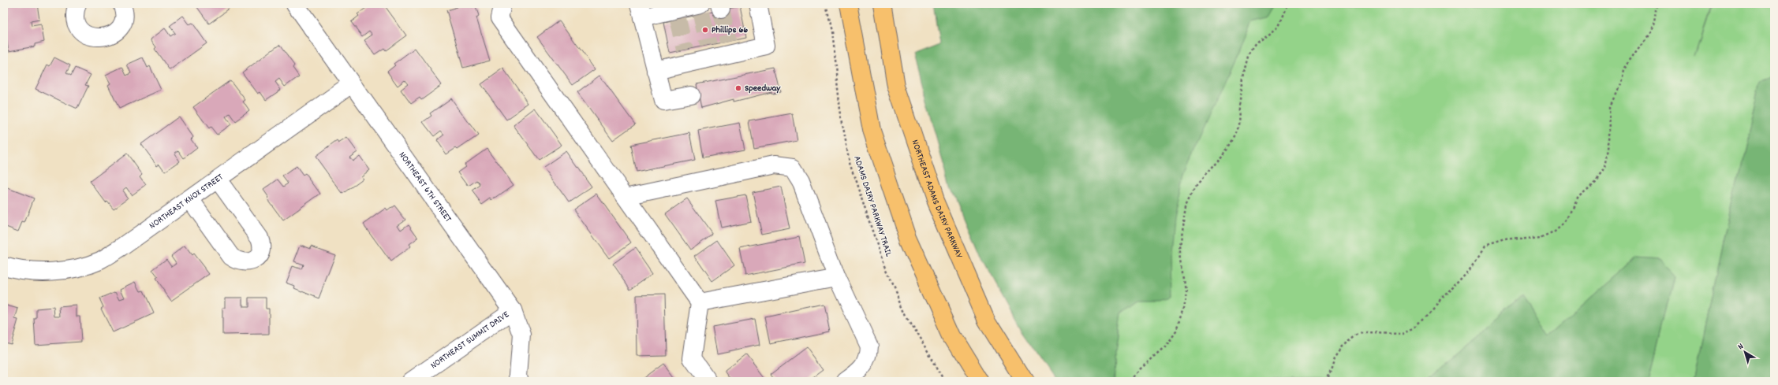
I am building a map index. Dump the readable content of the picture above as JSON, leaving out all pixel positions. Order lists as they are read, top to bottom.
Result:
{
  "streets": {
    "main road": ["NORTHEAST ADAMS DAIRY PARKWAY"],
    "street": ["NORTHEAST 6TH STREET", "NORTHEAST KNOX STREET", "NORTHEAST SUMMIT DRIVE"],
    "path": ["ADAMS DAIRY PARKWAY TRAIL"]
  },
  "crossings": [
    ["NORTHEAST 6TH STREET", "NORTHEAST KNOX STREET"],
    ["NORTHEAST 6TH STREET", "NORTHEAST SUMMIT DRIVE"]
  ],
  "places": ["Phillips 66", "Speedway"],
  "north": "top left"
}
